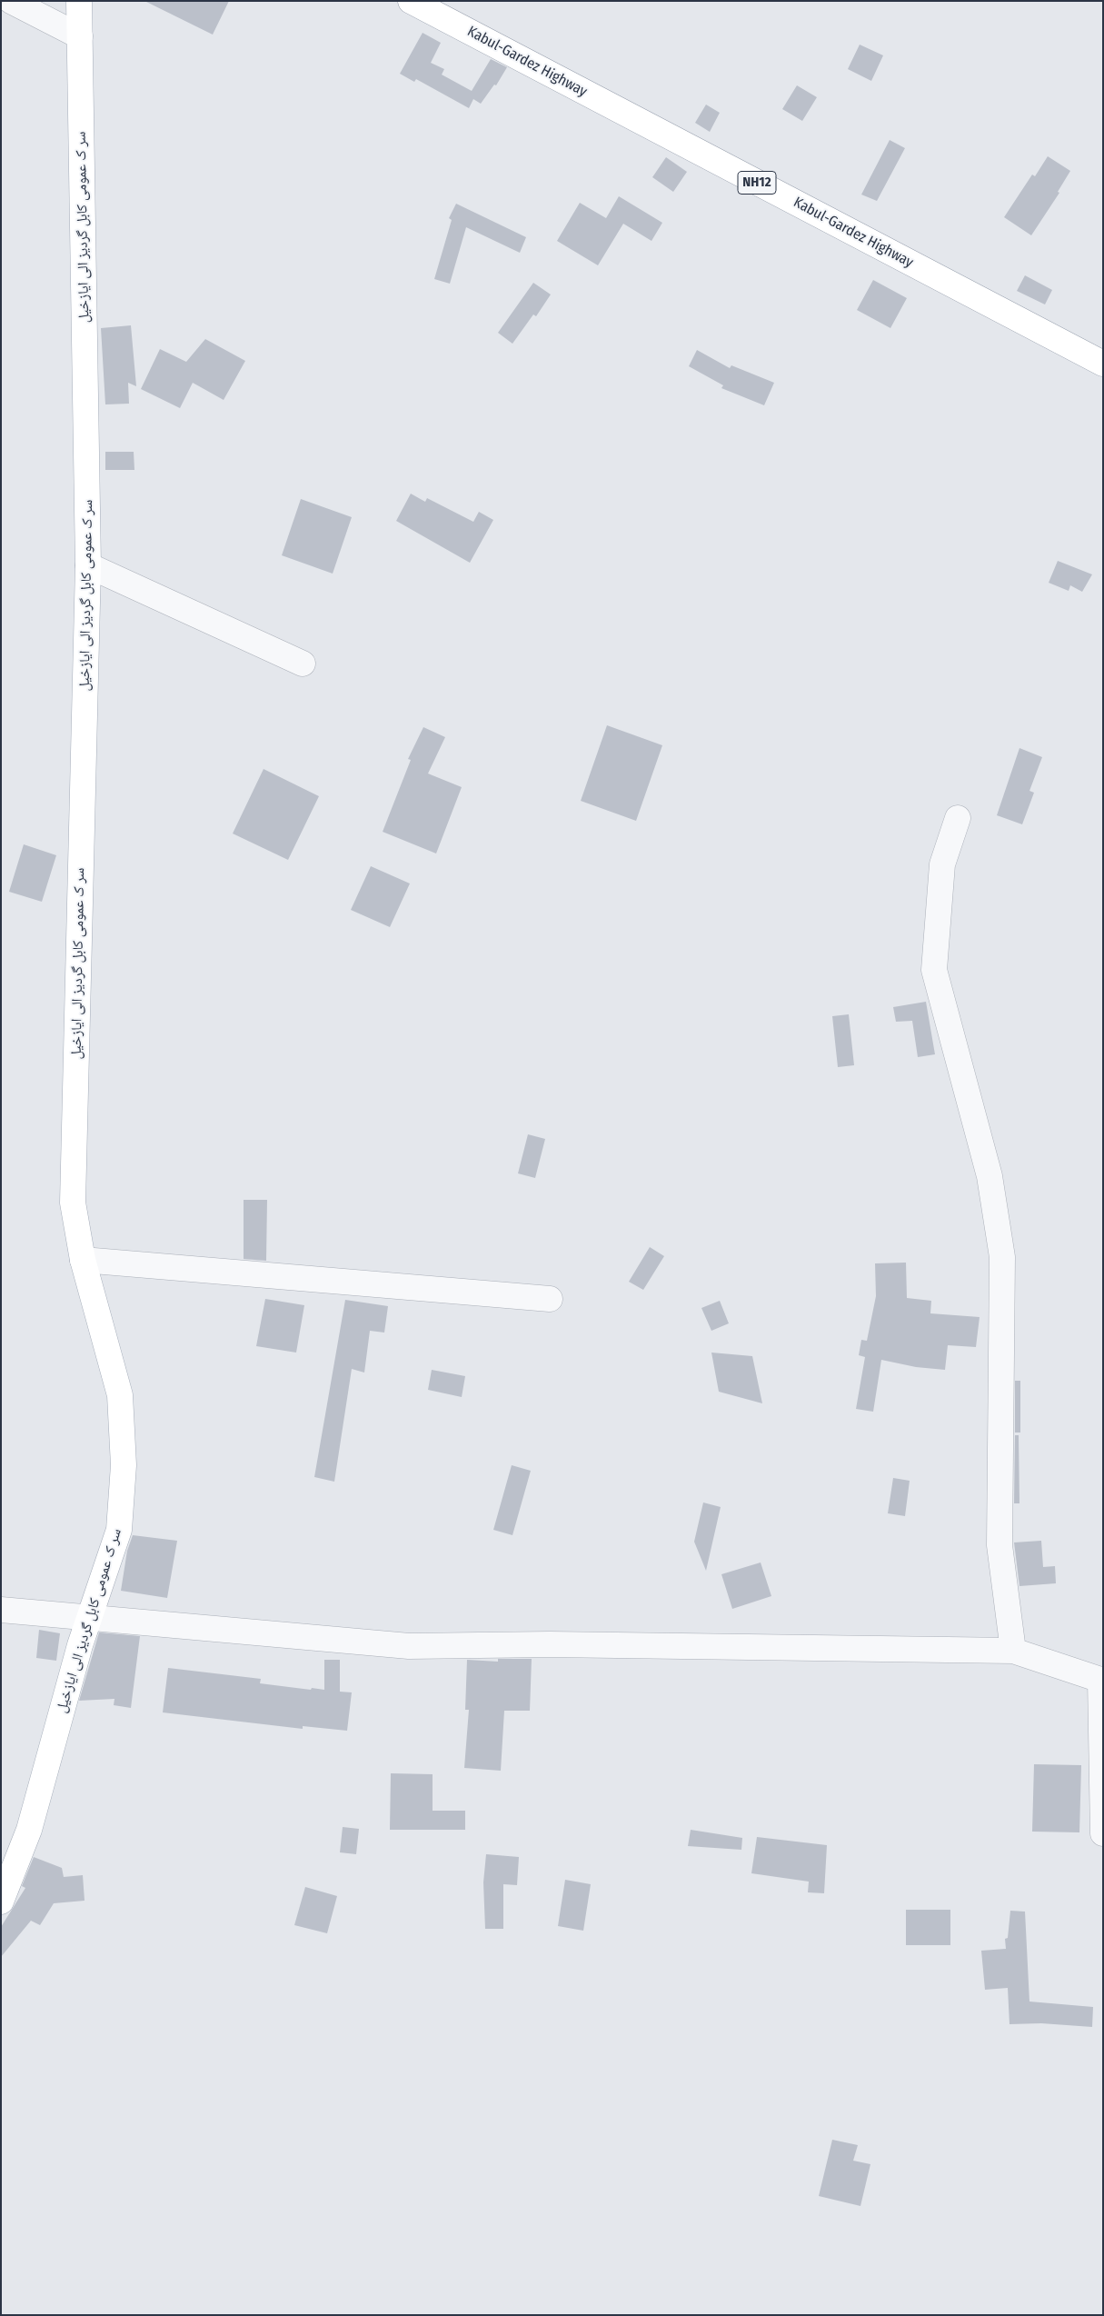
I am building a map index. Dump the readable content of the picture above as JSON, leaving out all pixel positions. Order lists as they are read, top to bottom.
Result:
{
  "streets": {
    "main road": ["Kabul-Gardez Highway", "NH12", "سر ک عمومی کابل گردیز الی ایازخیل"]
  }
}
